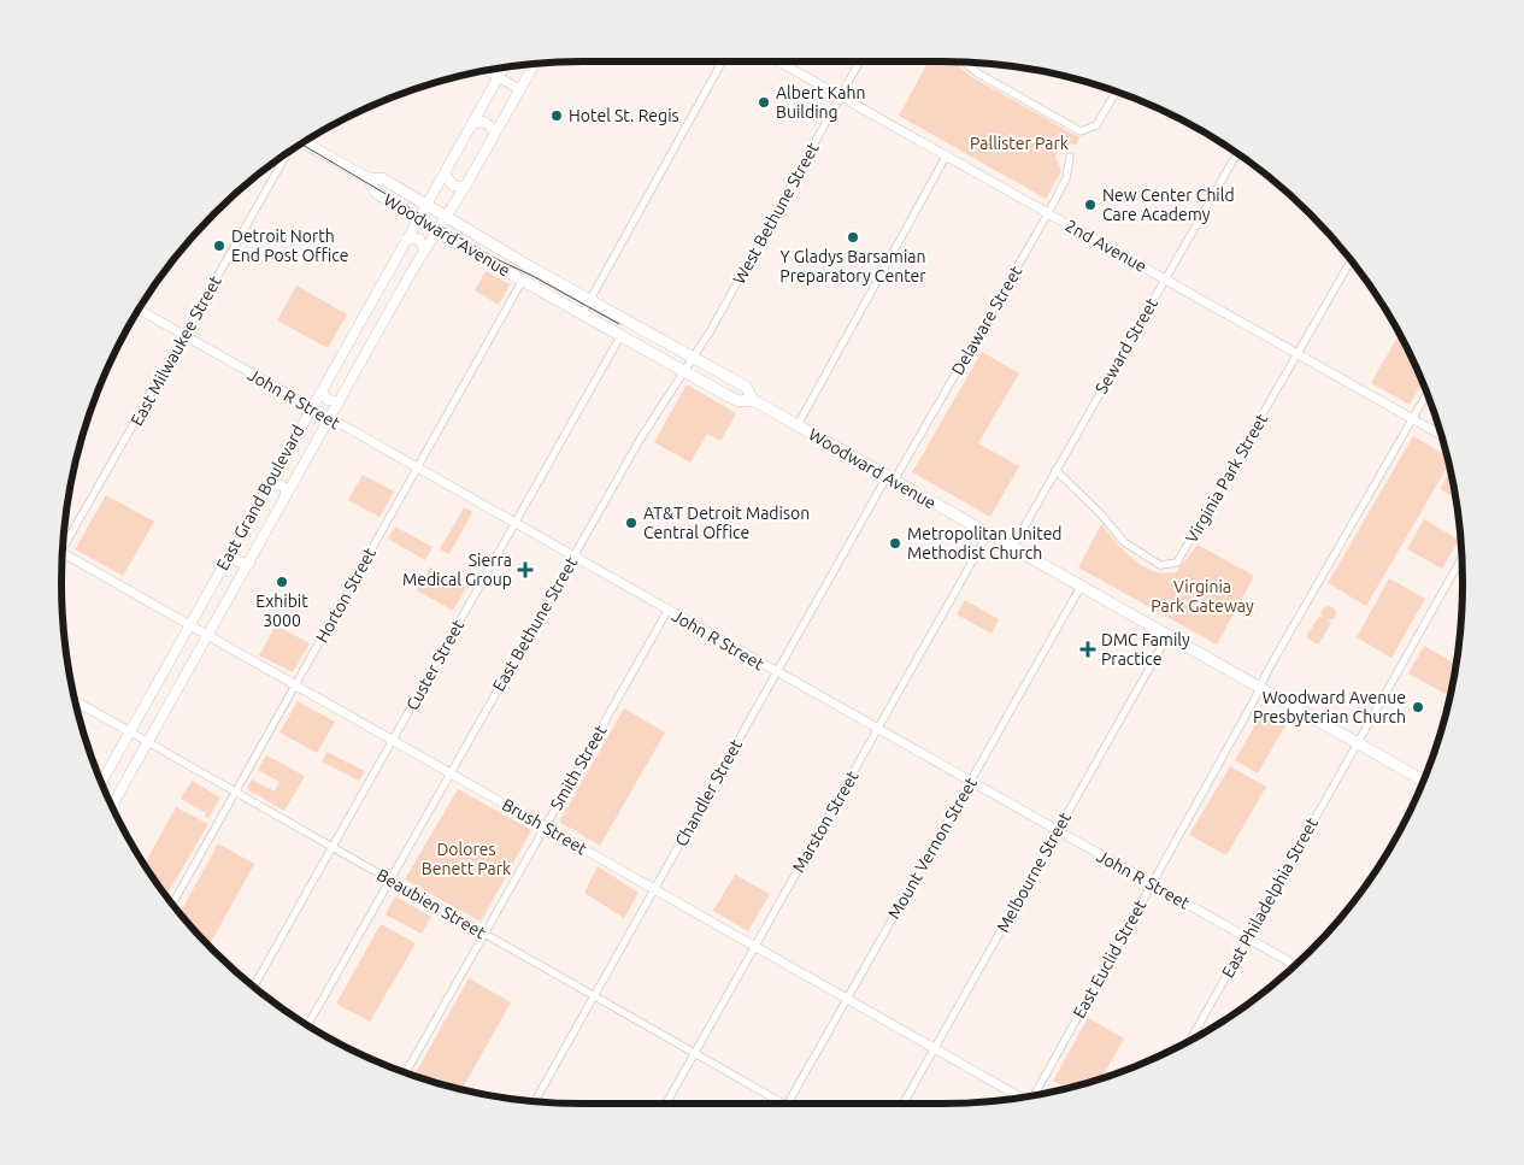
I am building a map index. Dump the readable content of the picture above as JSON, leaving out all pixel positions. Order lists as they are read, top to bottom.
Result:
{
  "streets": {
    "main road": ["Woodward Avenue", "East Grand Boulevard"],
    "street": [
      "West Bethune Street",
      "2nd Avenue",
      "Delaware Street",
      "Seward Street",
      "East Milwaukee Street",
      "John R Street",
      "Virginia Park Street",
      "Horton Street",
      "East Bethune Street",
      "Custer Street",
      "Smith Street",
      "Chandler Street",
      "Marston Street",
      "Brush Street",
      "Mount Vernon Street",
      "Melbourne Street",
      "East Philadelphia Street",
      "Beaubien Street",
      "East Euclid Street"
    ]
  },
  "crossings": [
    ["West Bethune Street", "Woodward Avenue"],
    ["West Bethune Street", "2nd Avenue"],
    ["West Bethune Street", "East Bethune Street"],
    ["Woodward Avenue", "Delaware Street"],
    ["Woodward Avenue", "Seward Street"],
    ["Woodward Avenue", "East Grand Boulevard"],
    ["Woodward Avenue", "Horton Street"],
    ["Woodward Avenue", "East Bethune Street"],
    ["Woodward Avenue", "Custer Street"],
    ["Woodward Avenue", "Chandler Street"],
    ["Woodward Avenue", "Marston Street"],
    ["Woodward Avenue", "Mount Vernon Street"],
    ["Woodward Avenue", "Melbourne Street"],
    ["Woodward Avenue", "East Philadelphia Street"],
    ["Woodward Avenue", "East Euclid Street"],
    ["2nd Avenue", "Delaware Street"],
    ["2nd Avenue", "Seward Street"],
    ["2nd Avenue", "Virginia Park Street"],
    ["2nd Avenue", "East Euclid Street"],
    ["Delaware Street", "Chandler Street"],
    ["Seward Street", "Virginia Park Street"],
    ["East Milwaukee Street", "John R Street"],
    ["John R Street", "East Grand Boulevard"],
    ["John R Street", "Horton Street"],
    ["John R Street", "East Bethune Street"],
    ["John R Street", "Custer Street"],
    ["John R Street", "Smith Street"],
    ["John R Street", "Chandler Street"],
    ["John R Street", "Marston Street"],
    ["John R Street", "Mount Vernon Street"],
    ["John R Street", "Melbourne Street"],
    ["John R Street", "East Philadelphia Street"],
    ["John R Street", "East Euclid Street"],
    ["East Grand Boulevard", "Brush Street"],
    ["East Grand Boulevard", "Beaubien Street"],
    ["Horton Street", "Brush Street"],
    ["Horton Street", "Beaubien Street"],
    ["East Bethune Street", "Brush Street"],
    ["East Bethune Street", "Beaubien Street"],
    ["Custer Street", "Brush Street"],
    ["Custer Street", "Beaubien Street"],
    ["Smith Street", "Brush Street"],
    ["Smith Street", "Beaubien Street"],
    ["Chandler Street", "Brush Street"],
    ["Chandler Street", "Beaubien Street"],
    ["Marston Street", "Brush Street"],
    ["Marston Street", "Beaubien Street"],
    ["Brush Street", "Mount Vernon Street"],
    ["Brush Street", "Melbourne Street"]
  ],
  "parks": ["Pallister Park", "Virginia Park Gateway", "Dolores Benett Park"],
  "places": {
    "other": [
      "Albert Kahn Building",
      "Hotel St. Regis",
      "New Center Child Care Academy",
      "Y Gladys Barsamian Preparatory Center",
      "Detroit North End Post Office",
      "AT&T Detroit Madison Central Office",
      "Metropolitan United Methodist Church",
      "Exhibit 3000",
      "Woodward Avenue Presbyterian Church"
    ],
    "health": ["Sierra Medical Group", "DMC Family Practice"]
  }
}
